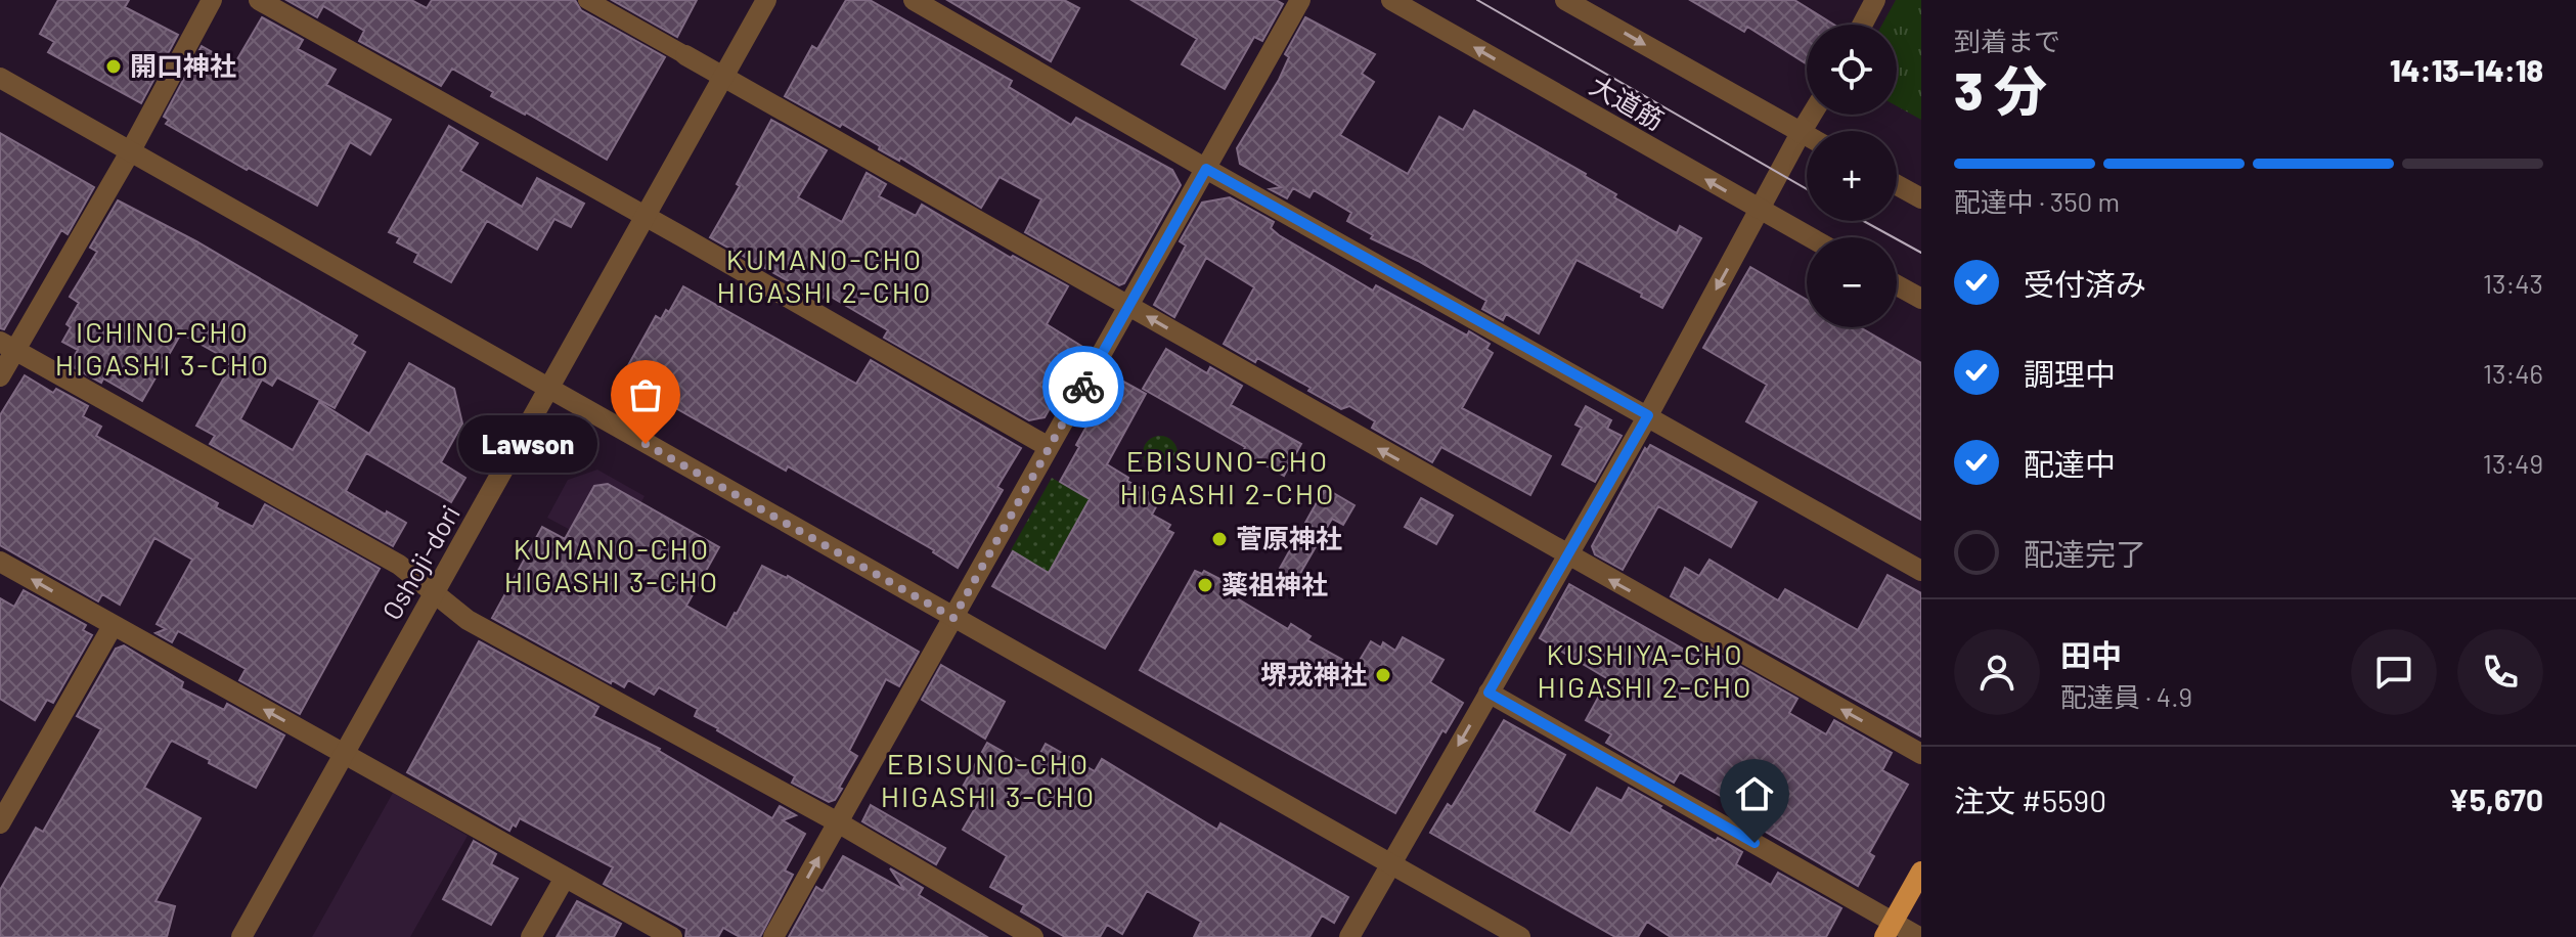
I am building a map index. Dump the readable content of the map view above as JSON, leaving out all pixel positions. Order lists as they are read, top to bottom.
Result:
{
  "streets": {
    "street": ["大道筋", "Oshoji-dori"]
  },
  "districts": [
    "KUMANO-CHO HIGASHI 2-CHO",
    "ICHINO-CHO HIGASHI 3-CHO",
    "EBISUNO-CHO HIGASHI 2-CHO",
    "KUMANO-CHO HIGASHI 3-CHO",
    "KUSHIYA-CHO HIGASHI 2-CHO",
    "EBISUNO-CHO HIGASHI 3-CHO"
  ],
  "places": [
    "開口神社",
    "Lawson",
    "菅原神社",
    "薬祖神社",
    "堺戎神社"
  ],
  "page": {
    "heading": ["3 分", "到着まで", "14:13–14:18"],
    "panel": [
      "田中",
      "配達員 · 4.9",
      "注文 #5590",
      "¥5,670"
    ],
    "map_buttons": ["+", "−"],
    "bar": "配達中 · 350 m",
    "list": [
      ["受付済み", "13:43"],
      ["調理中", "13:46"],
      ["配達中", "13:49"],
      "配達完了"
    ],
    "bubble": "Lawson"
  }
}
